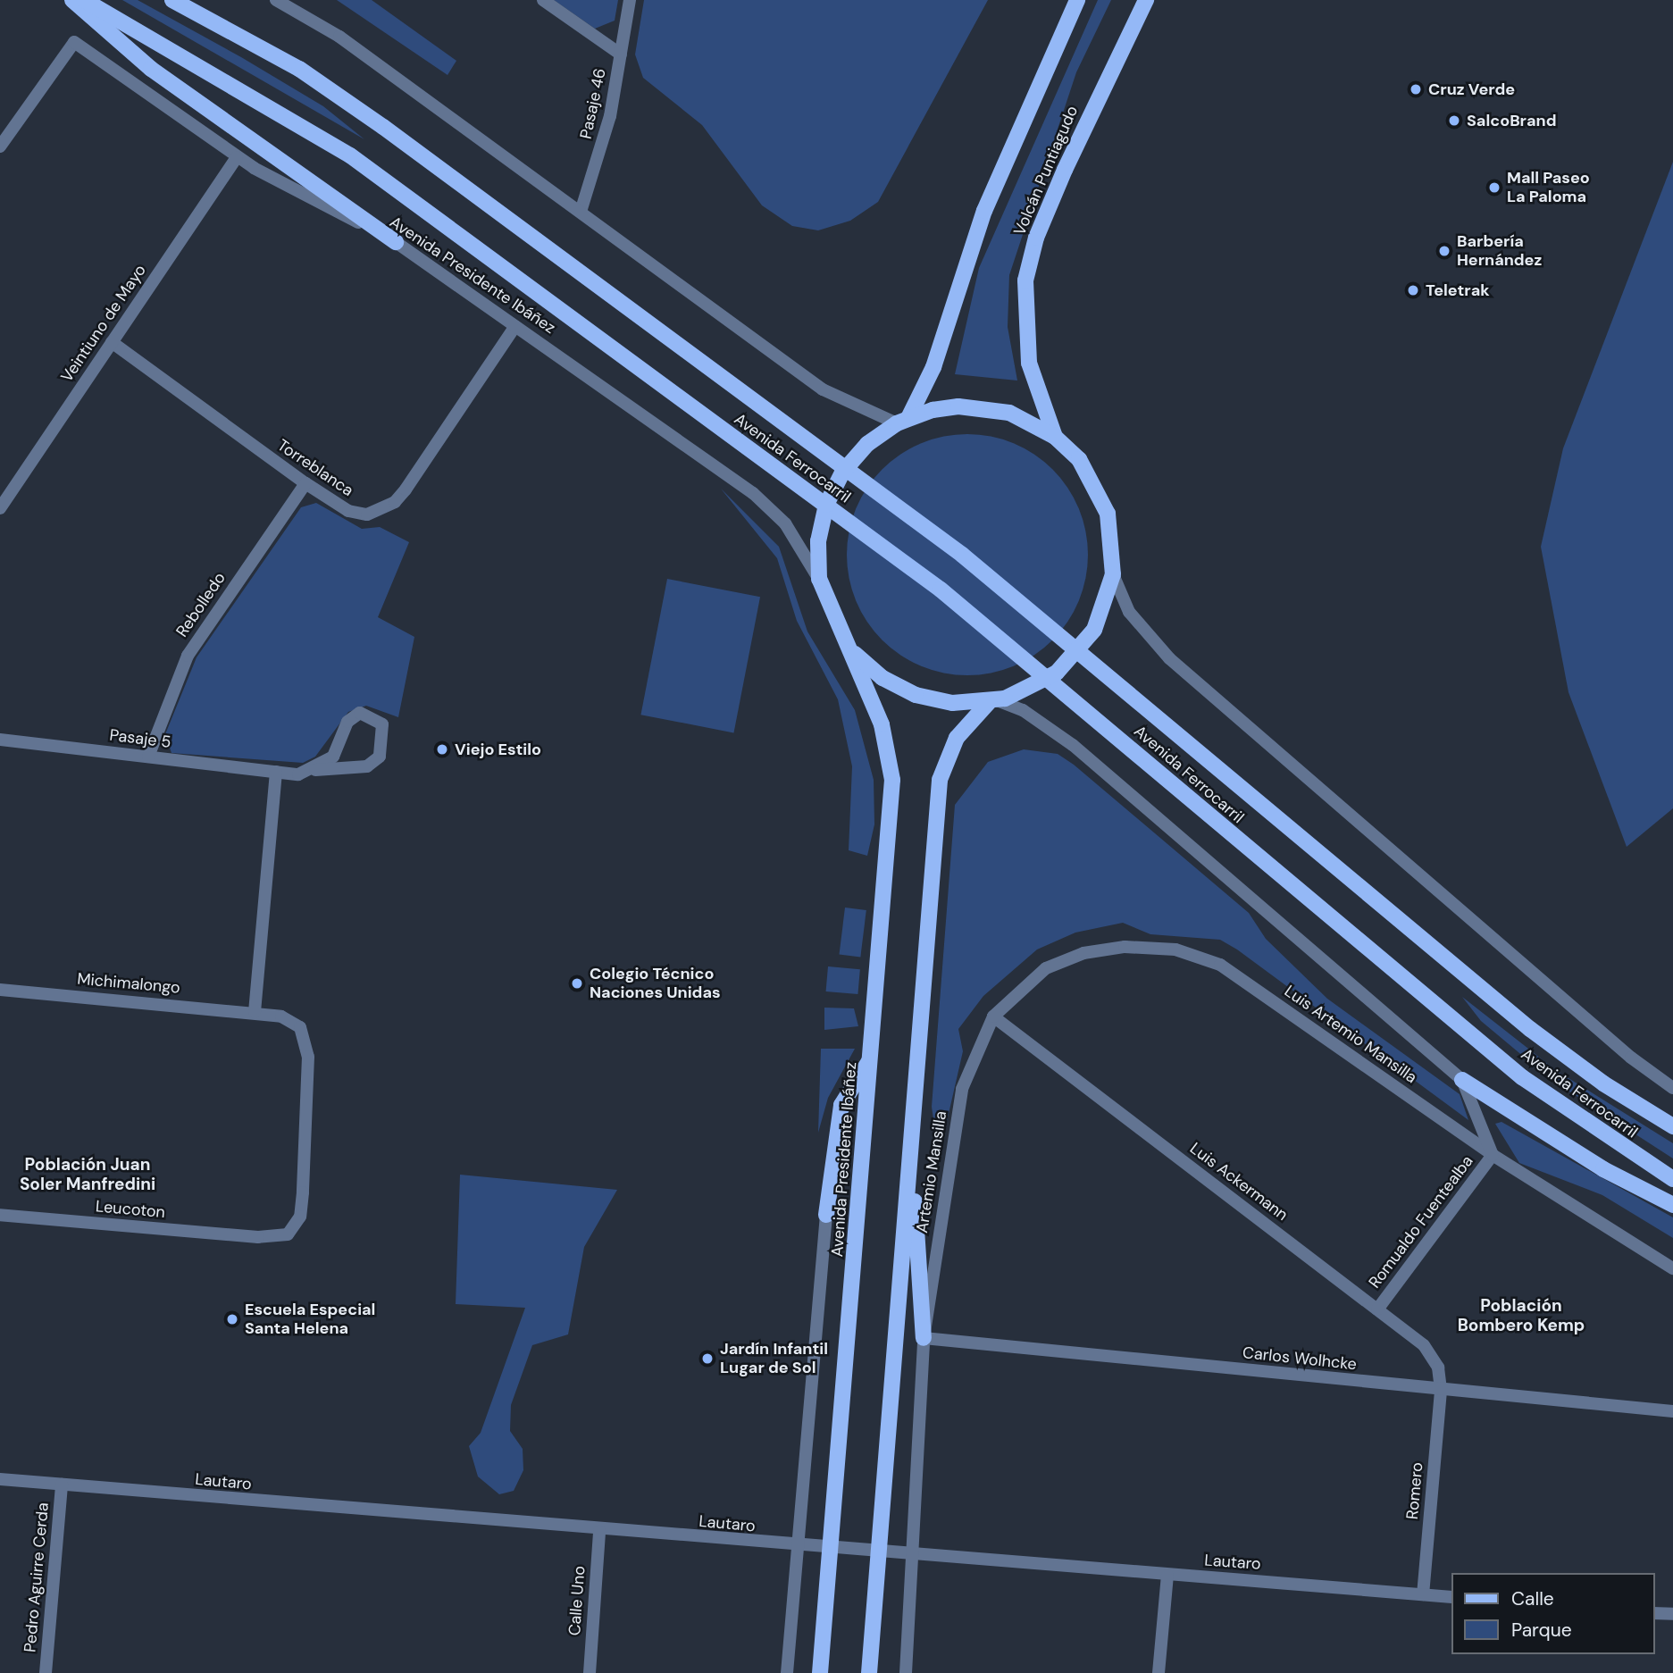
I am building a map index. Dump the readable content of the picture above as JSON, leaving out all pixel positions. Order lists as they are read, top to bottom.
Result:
{
  "streets": {
    "main road": ["Volcán Puntiagudo", "Avenida Presidente Ibáñez", "Avenida Ferrocarril"],
    "street": [
      "Pasaje 46",
      "Veintiuno de Mayo",
      "Torreblanca",
      "Rebolledo",
      "Pasaje 5",
      "Michimalongo",
      "Luis Artemio Mansilla",
      "Artemio Mansilla",
      "Luis Ackermann",
      "Leucoton",
      "Romualdo Fuentealba",
      "Carlos Wolhcke",
      "Lautaro",
      "Romero",
      "Pedro Aguirre Cerda",
      "Calle Uno"
    ]
  },
  "crossings": [
    ["Volcán Puntiagudo", "Avenida Presidente Ibáñez"],
    ["Avenida Presidente Ibáñez", "Veintiuno de Mayo"],
    ["Avenida Presidente Ibáñez", "Avenida Ferrocarril"],
    ["Avenida Presidente Ibáñez", "Torreblanca"],
    ["Avenida Presidente Ibáñez", "Lautaro"],
    ["Veintiuno de Mayo", "Torreblanca"],
    ["Torreblanca", "Rebolledo"],
    ["Rebolledo", "Pasaje 5"],
    ["Michimalongo", "Leucoton"],
    ["Luis Artemio Mansilla", "Artemio Mansilla"],
    ["Luis Artemio Mansilla", "Luis Ackermann"],
    ["Luis Artemio Mansilla", "Romualdo Fuentealba"],
    ["Artemio Mansilla", "Luis Ackermann"],
    ["Artemio Mansilla", "Carlos Wolhcke"],
    ["Luis Ackermann", "Romualdo Fuentealba"],
    ["Luis Ackermann", "Carlos Wolhcke"],
    ["Luis Ackermann", "Romero"],
    ["Carlos Wolhcke", "Romero"],
    ["Lautaro", "Romero"],
    ["Lautaro", "Pedro Aguirre Cerda"],
    ["Lautaro", "Calle Uno"]
  ],
  "districts": ["Población Juan Soler Manfredini", "Población Bombero Kemp"],
  "places": [
    "Cruz Verde",
    "SalcoBrand",
    "Mall Paseo La Paloma",
    "Barbería Hernández",
    "Teletrak",
    "Viejo Estilo",
    "Colegio Técnico Naciones Unidas",
    "Escuela Especial Santa Helena",
    "Jardín Infantil Lugar de Sol"
  ],
  "legend": ["Calle", "Parque"]
}
